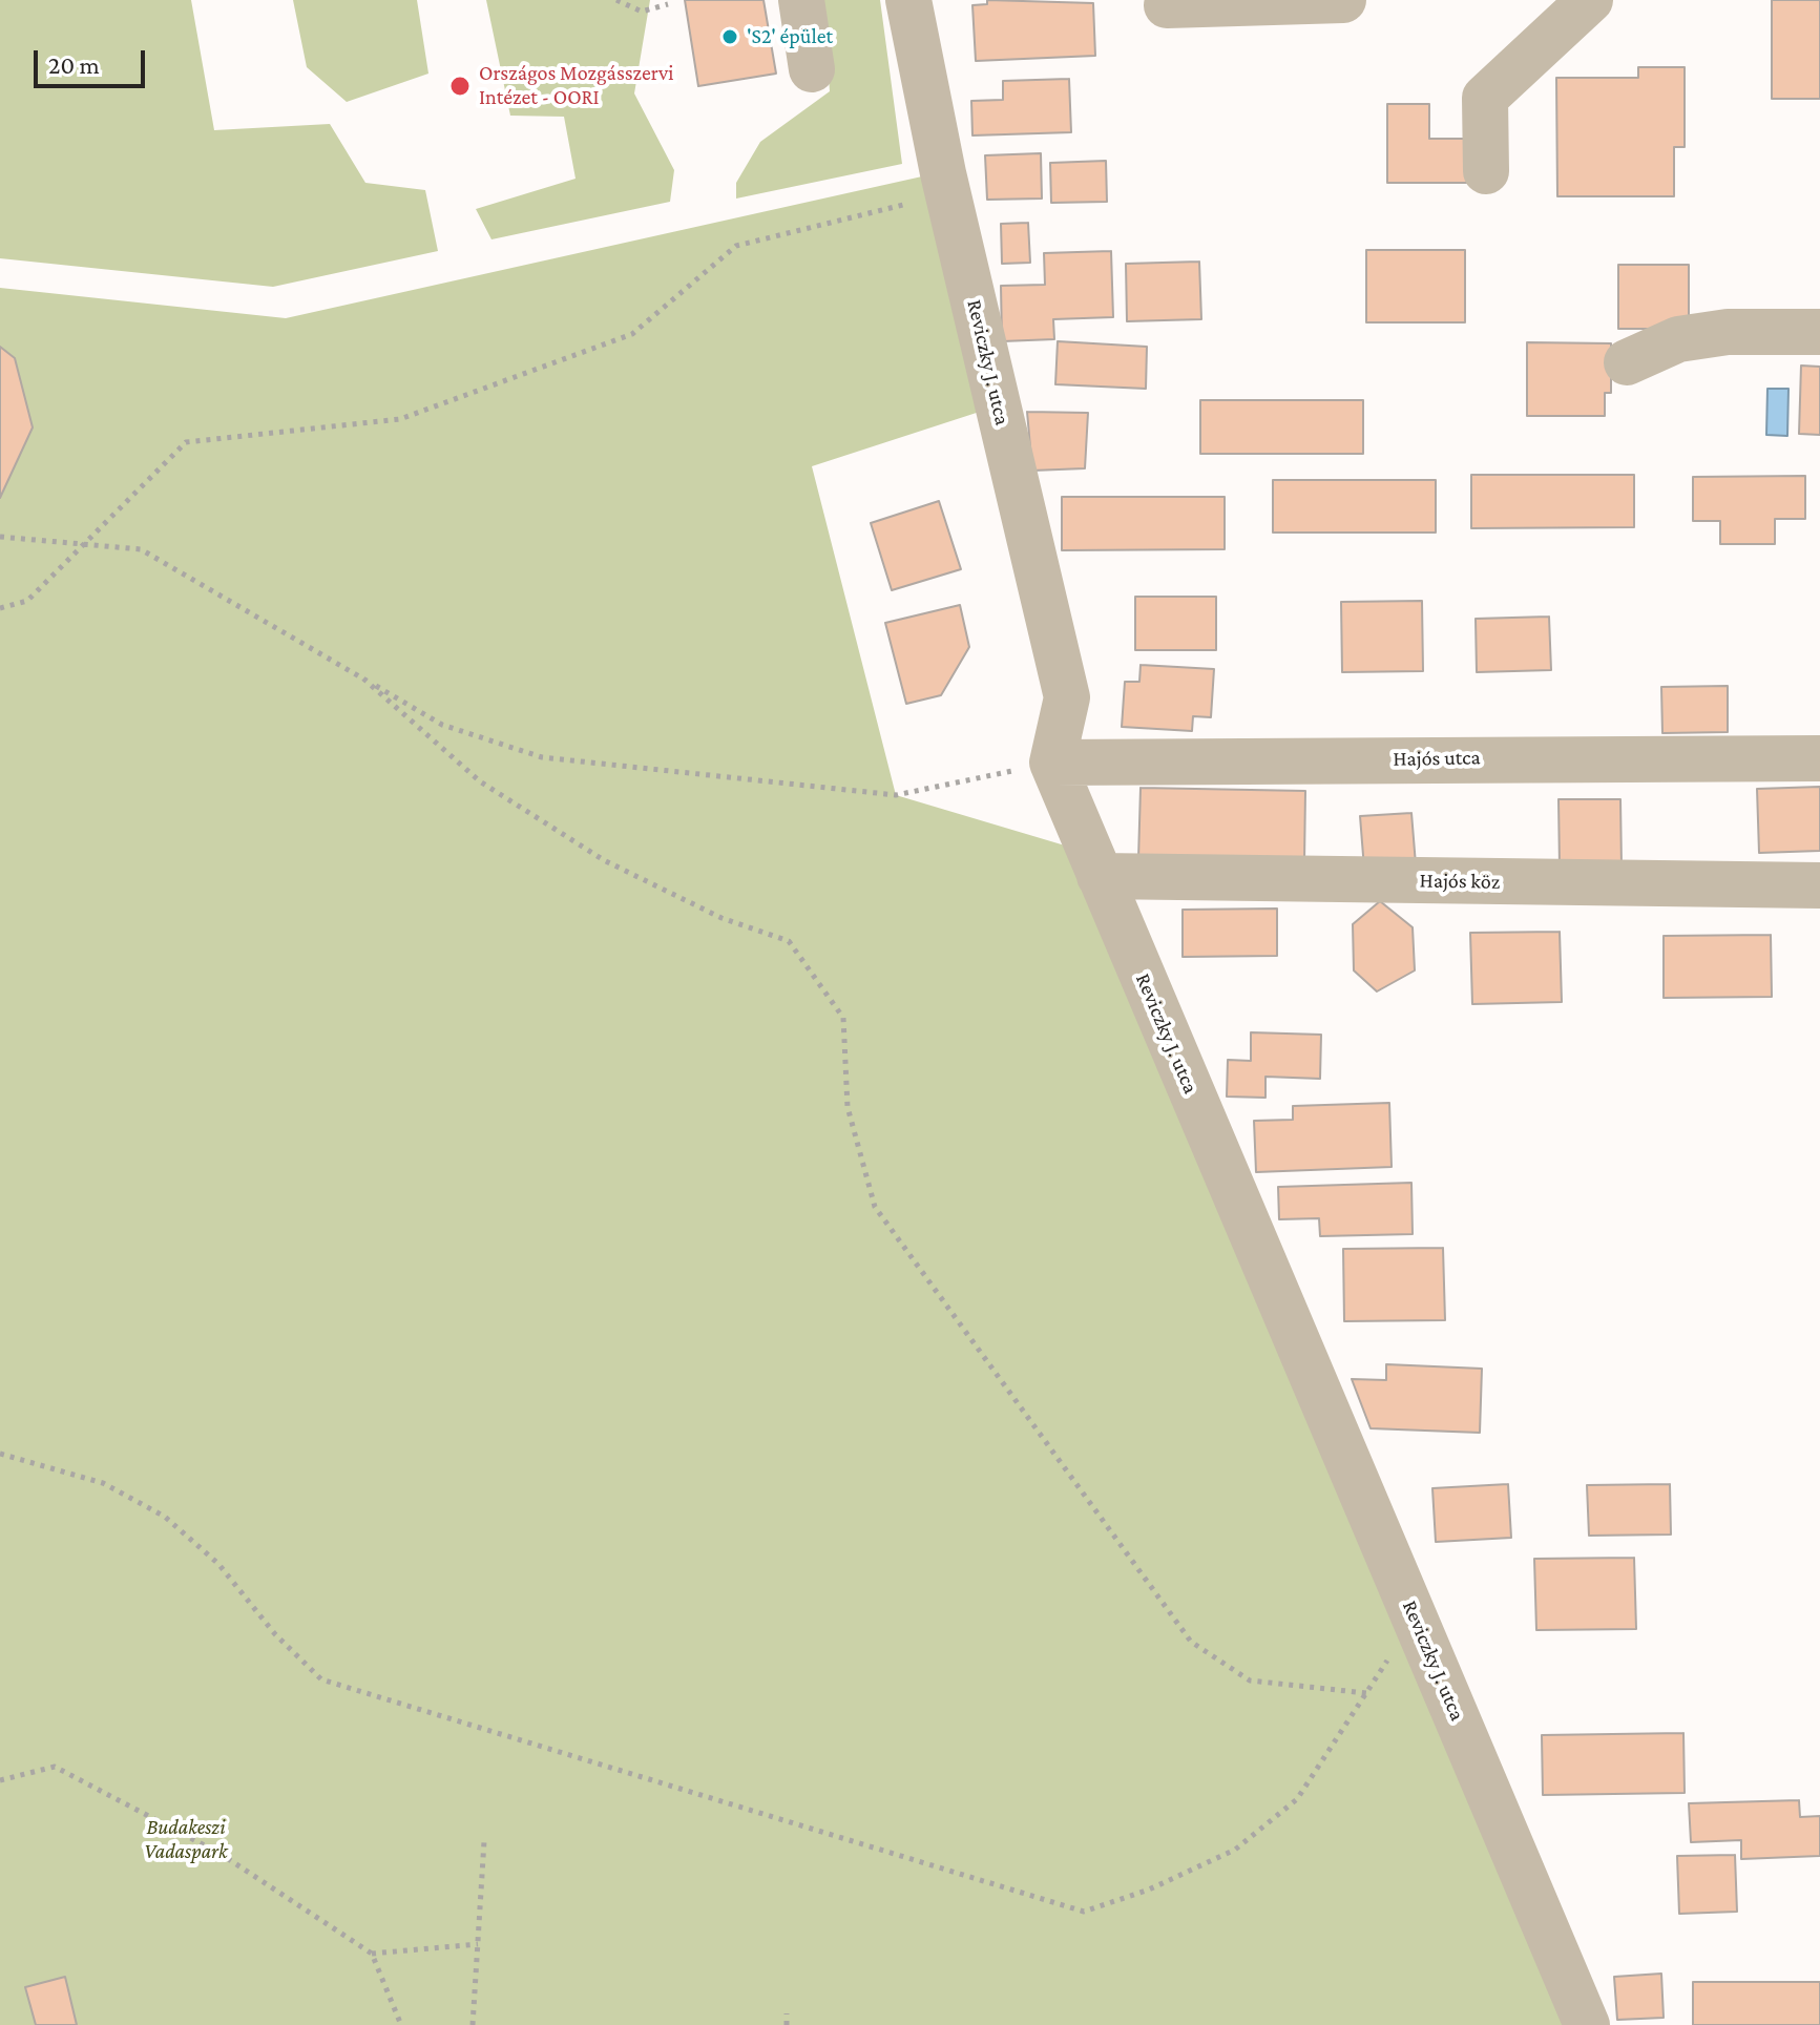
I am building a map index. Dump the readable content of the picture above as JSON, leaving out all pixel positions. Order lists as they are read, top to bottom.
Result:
{
  "streets": {
    "street": ["Reviczky J. utca", "Hajós utca", "Hajós köz"]
  },
  "crossings": [
    ["Reviczky J. utca", "Hajós utca"],
    ["Reviczky J. utca", "Hajós köz"]
  ],
  "parks": ["Budakeszi Vadaspark"],
  "places": ["'S2' épület", "Országos Mozgásszervi Intézet - OORI"],
  "scale_bar": "20 m"
}
